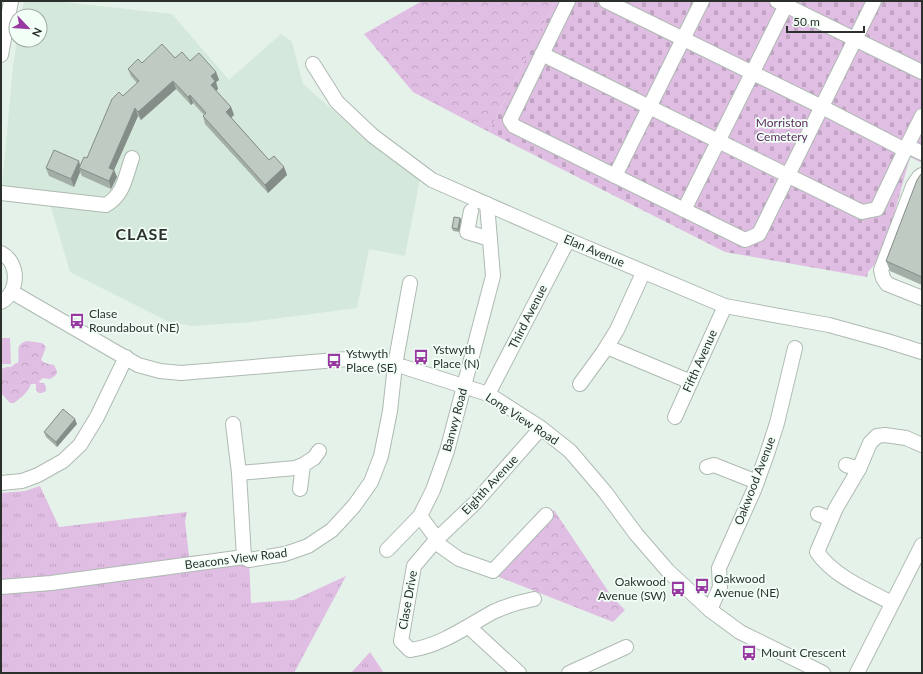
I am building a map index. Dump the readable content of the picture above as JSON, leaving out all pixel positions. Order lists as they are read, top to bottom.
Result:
{
  "streets": {
    "street": [
      "Elan Avenue",
      "Third Avenue",
      "Fifth Avenue",
      "Long View Road",
      "Banwy Road",
      "Oakwood Avenue",
      "Eighth Avenue",
      "Beacons View Road",
      "Clase Drive"
    ]
  },
  "crossings": [
    ["Elan Avenue", "Third Avenue"],
    ["Elan Avenue", "Fifth Avenue"],
    ["Elan Avenue", "Banwy Road"],
    ["Third Avenue", "Long View Road"],
    ["Long View Road", "Banwy Road"],
    ["Long View Road", "Oakwood Avenue"],
    ["Long View Road", "Eighth Avenue"],
    ["Long View Road", "Beacons View Road"],
    ["Eighth Avenue", "Clase Drive"]
  ],
  "districts": ["CLASE"],
  "parks": ["Morriston Cemetery"],
  "places": {
    "bus stop": [
      "Clase Roundabout (NE)",
      "Ystwyth Place (N)",
      "Ystwyth Place (SE)",
      "Oakwood Avenue (NE)",
      "Oakwood Avenue (SW)",
      "Mount Crescent"
    ]
  },
  "scale_bar": "50 m",
  "north": "bottom right"
}
